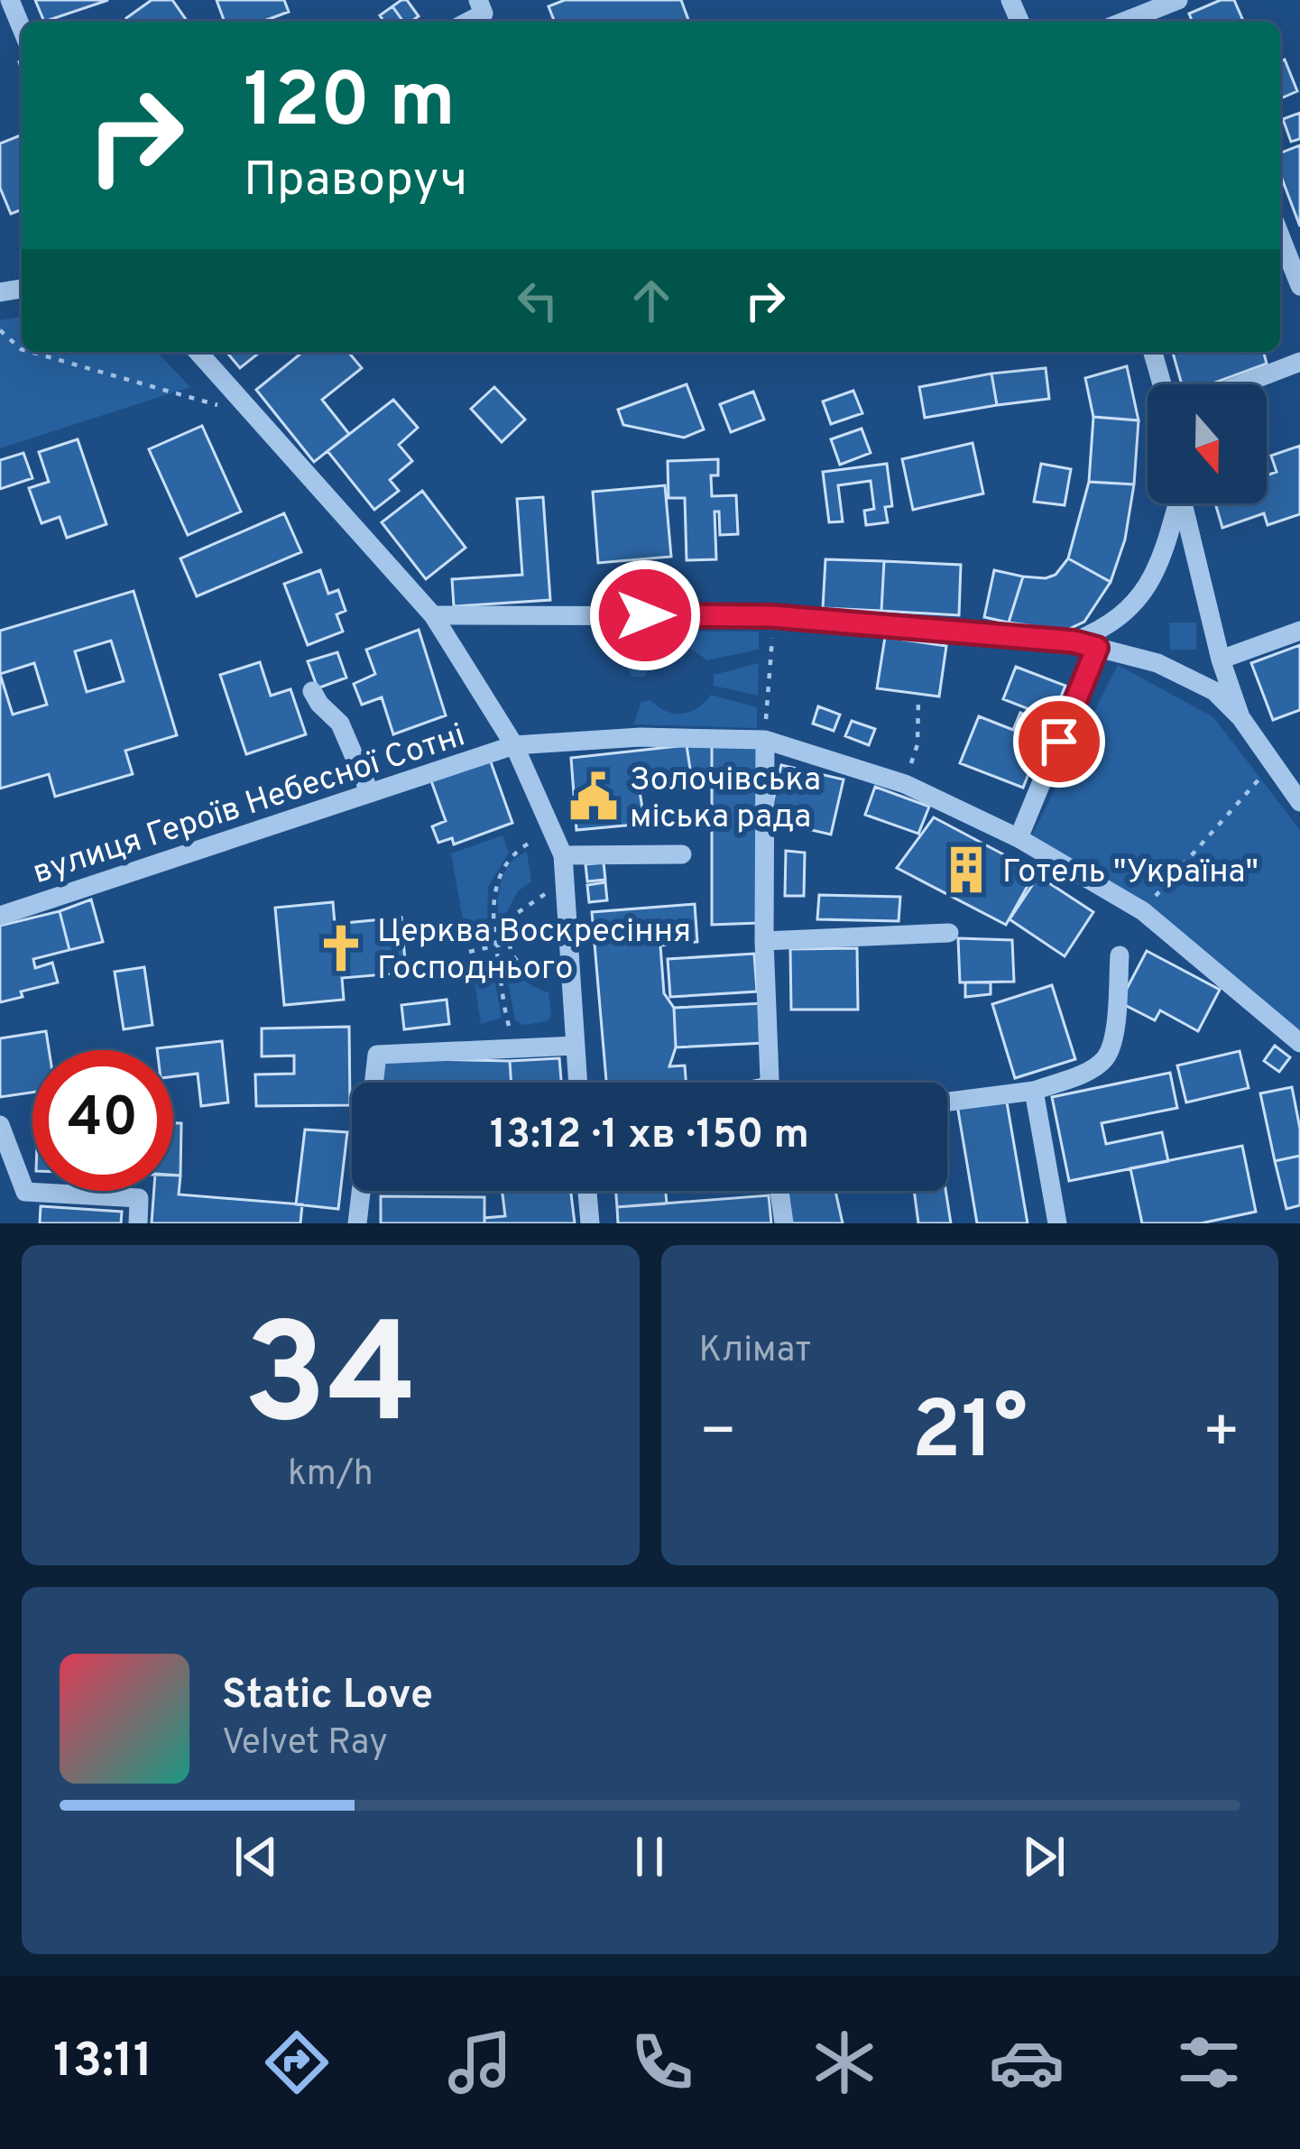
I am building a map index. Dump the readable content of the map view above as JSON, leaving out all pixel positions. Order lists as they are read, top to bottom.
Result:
{
  "streets": {
    "street": ["вулиця Героїв Небесної Сотні"]
  },
  "places": {
    "public building": ["Золочівська міська рада"],
    "building": ["Готель \"Україна\""],
    "church": ["Церква Воскресіння Господнього"]
  },
  "north": "bottom",
  "page": {
    "turn": ["120 m", "Праворуч"],
    "limit": "40",
    "trip": "13:12 · 1 хв · 150 m",
    "tile": [
      ["34", "km/h"],
      "Клімат"
    ],
    "heat": ["−", "21°", "+"],
    "song": ["Static Love", "Velvet Ray"],
    "tabs": "13:11"
  }
}
